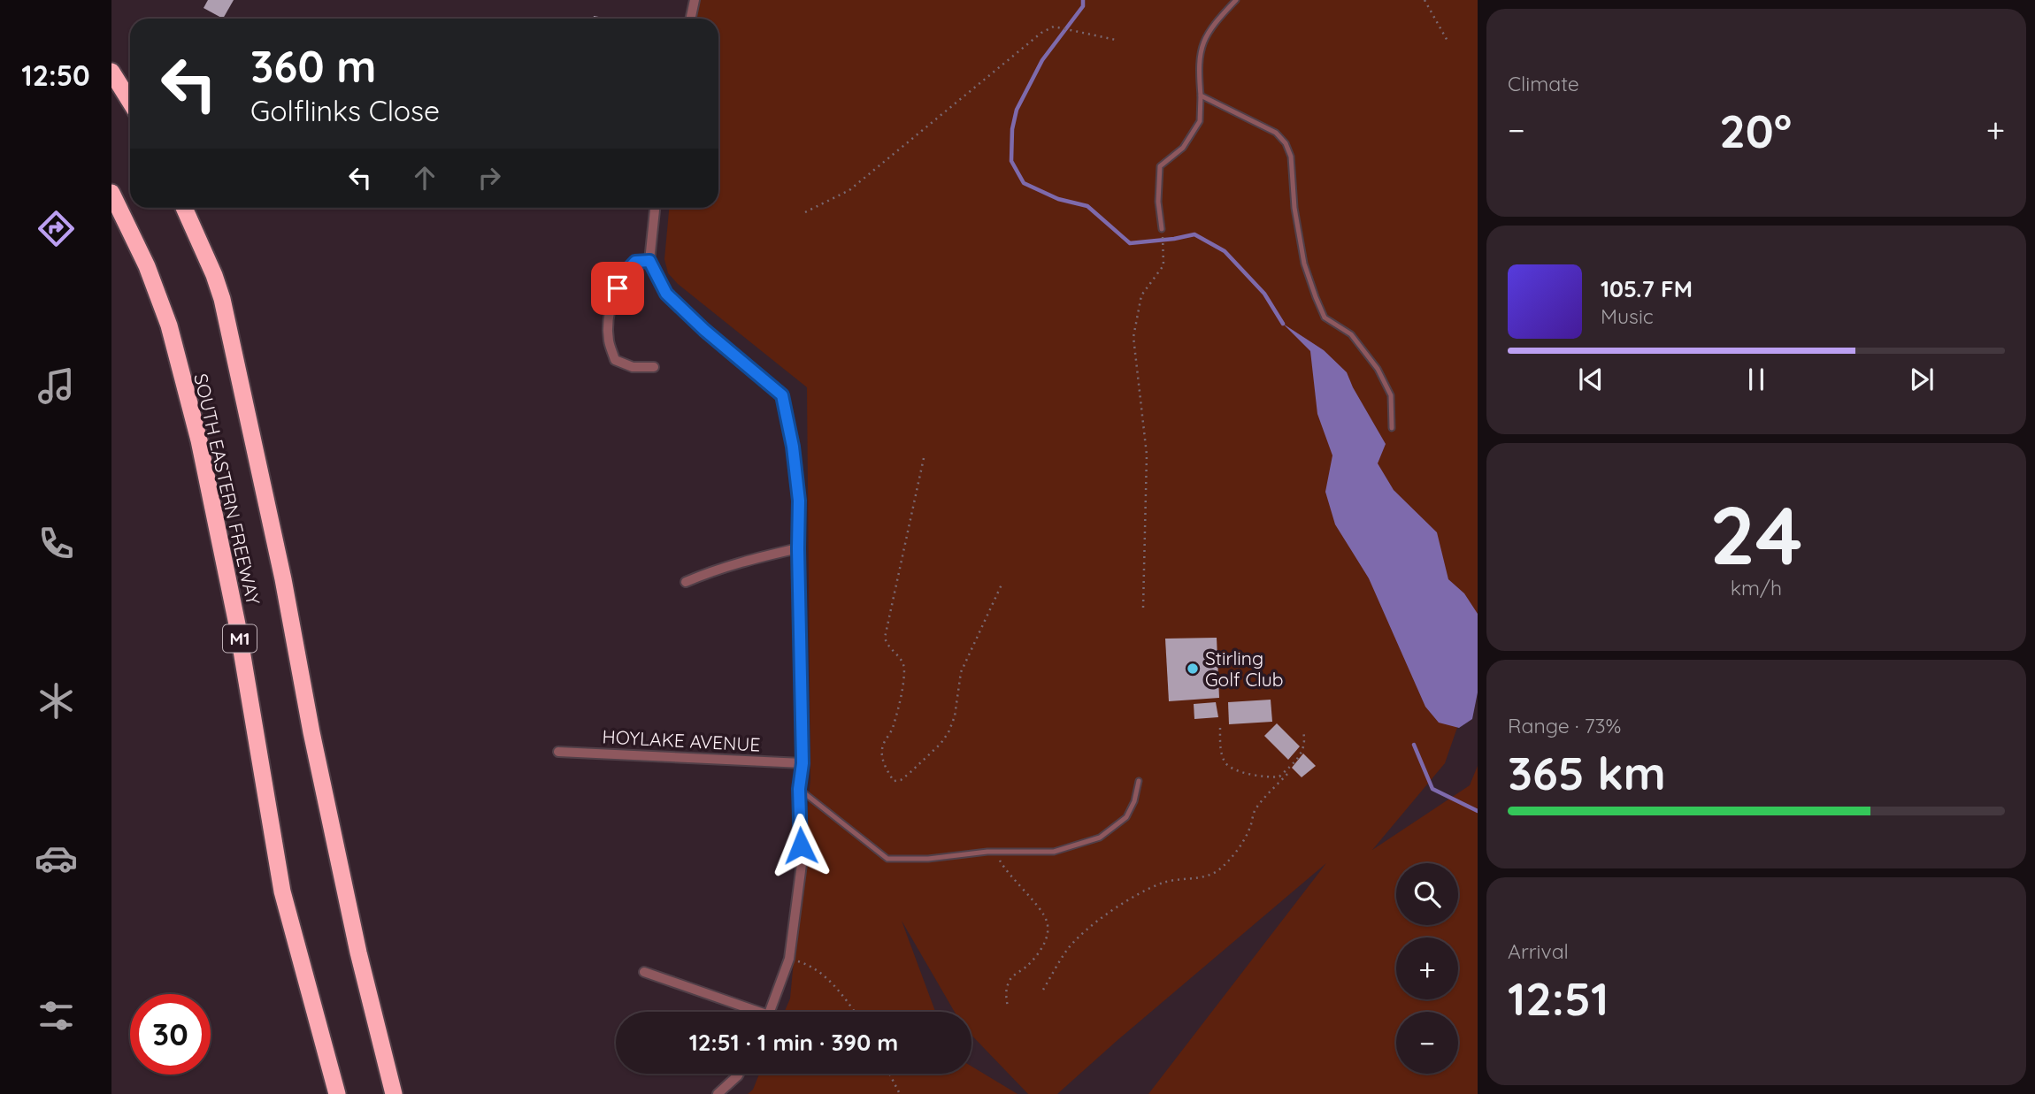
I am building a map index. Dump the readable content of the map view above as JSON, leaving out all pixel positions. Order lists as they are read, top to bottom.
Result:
{
  "streets": {
    "highway": ["SOUTH EASTERN FREEWAY", "M1"],
    "street": ["HOYLAKE AVENUE"]
  },
  "places": ["Stirling Golf Club"],
  "page": {
    "tabs": "12:50",
    "tile": [
      "Climate",
      ["24", "km/h"],
      ["Range · 73%", "365 km"],
      ["Arrival", "12:51"]
    ],
    "turn": ["360 m", "Golflinks Close"],
    "heat": ["−", "20°", "+"],
    "song": ["105.7 FM", "Music"],
    "map_buttons": ["+", "−"],
    "limit": "30",
    "trip": "12:51 · 1 min · 390 m"
  }
}
